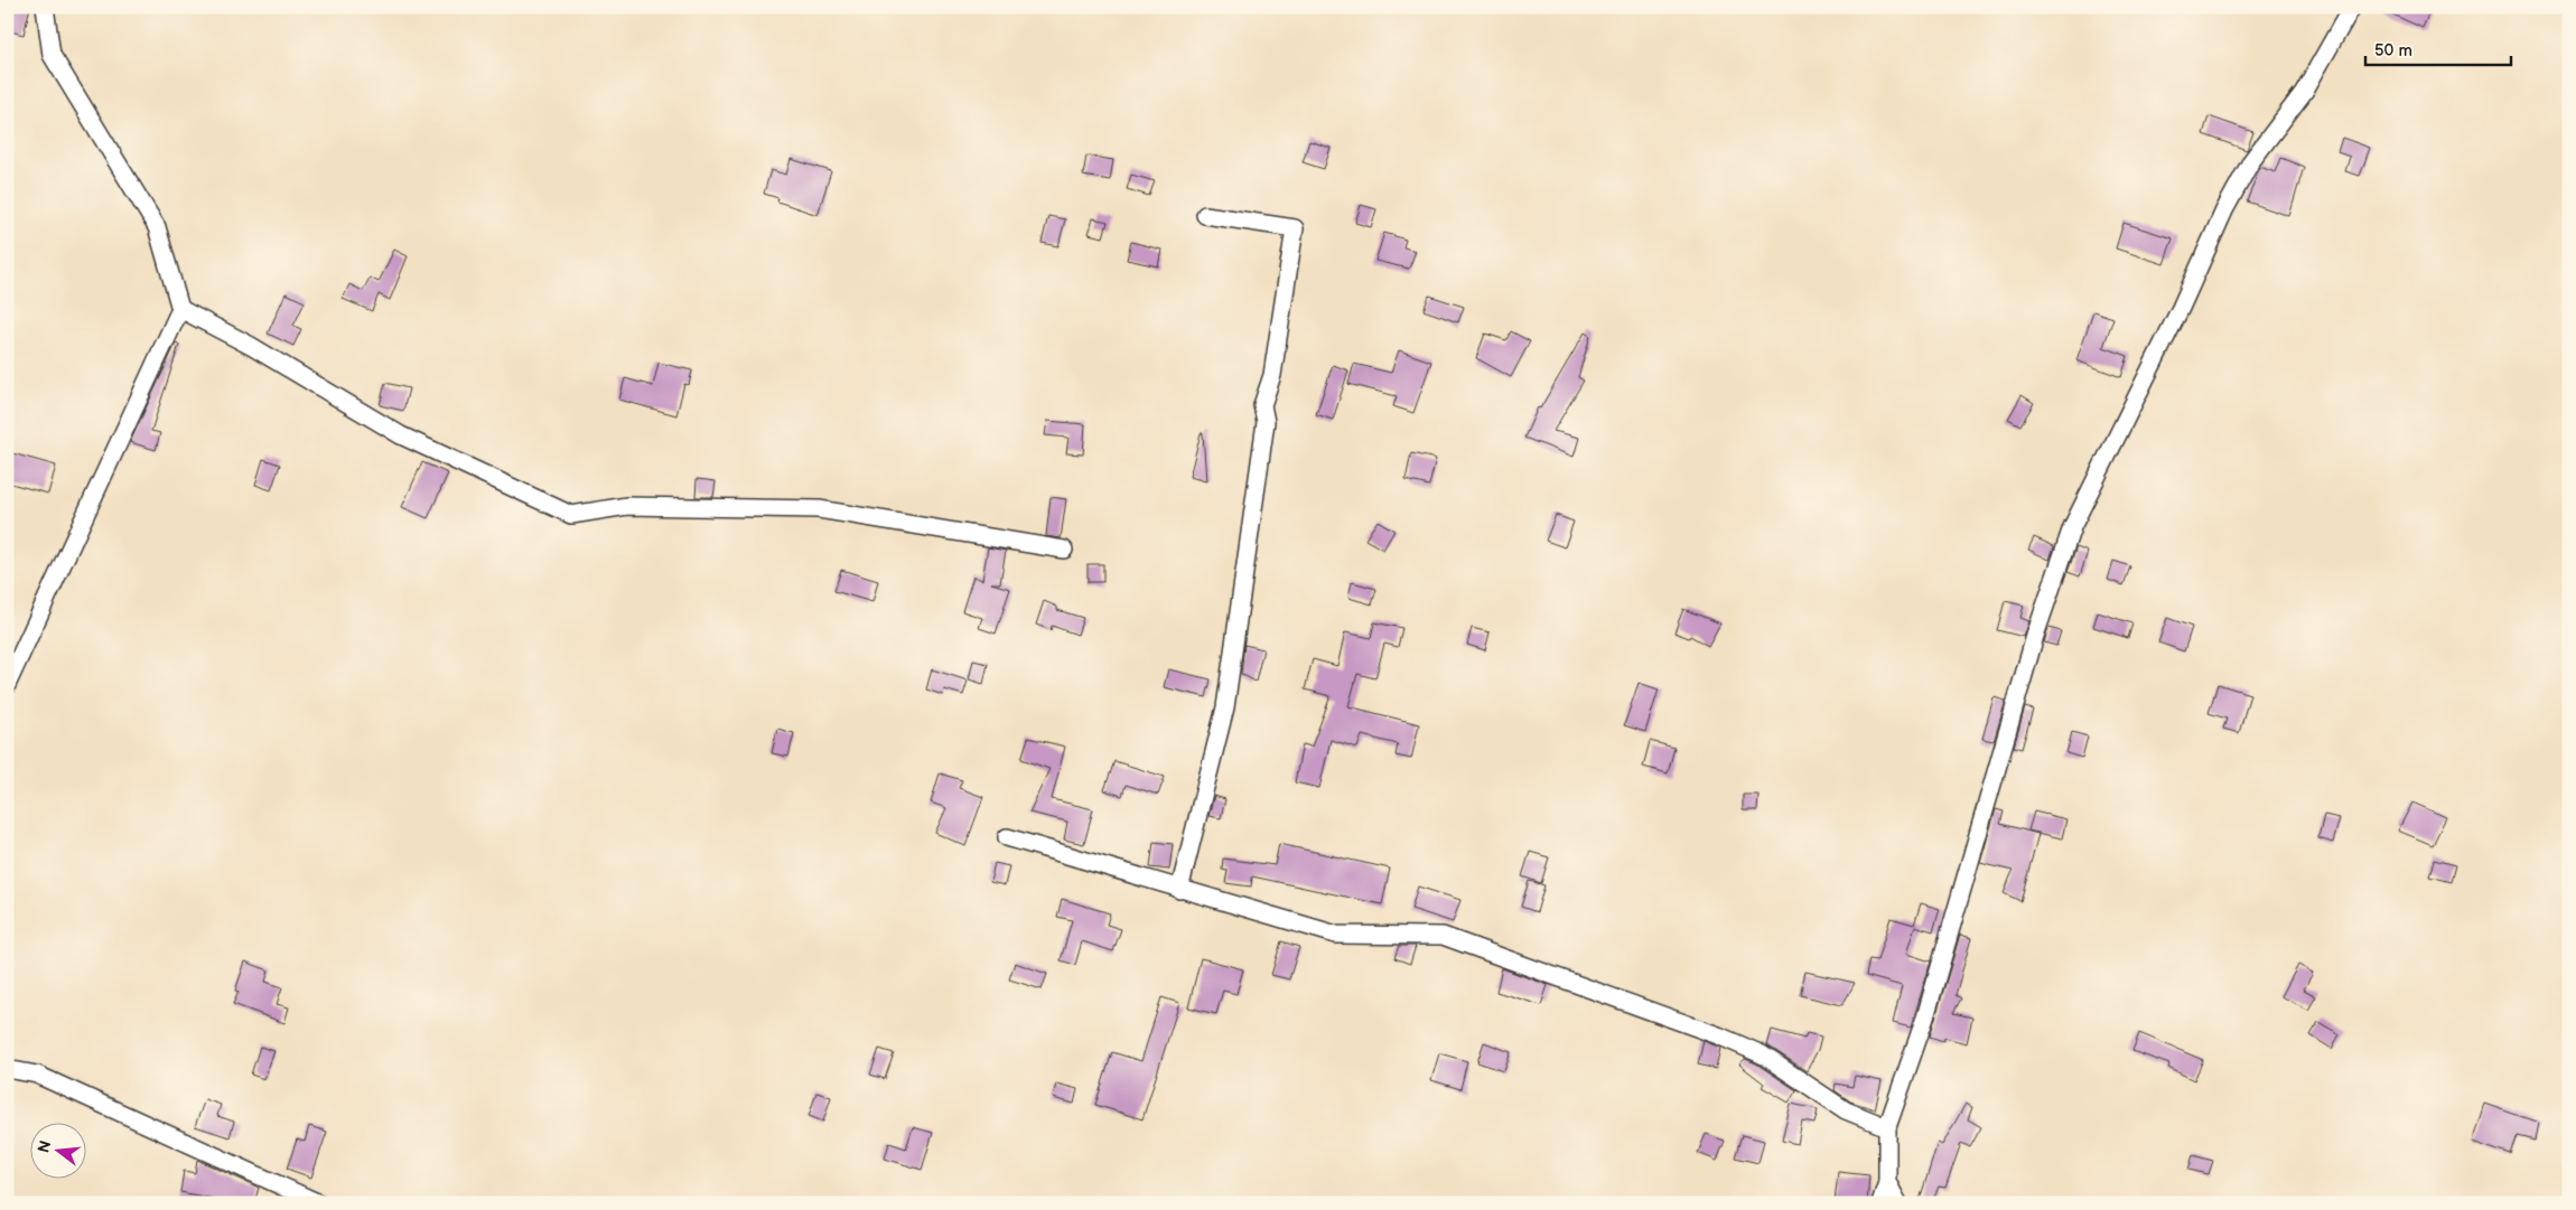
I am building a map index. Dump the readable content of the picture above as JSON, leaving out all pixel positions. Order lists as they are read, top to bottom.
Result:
{
  "scale_bar": "50 m",
  "north": "left"
}
